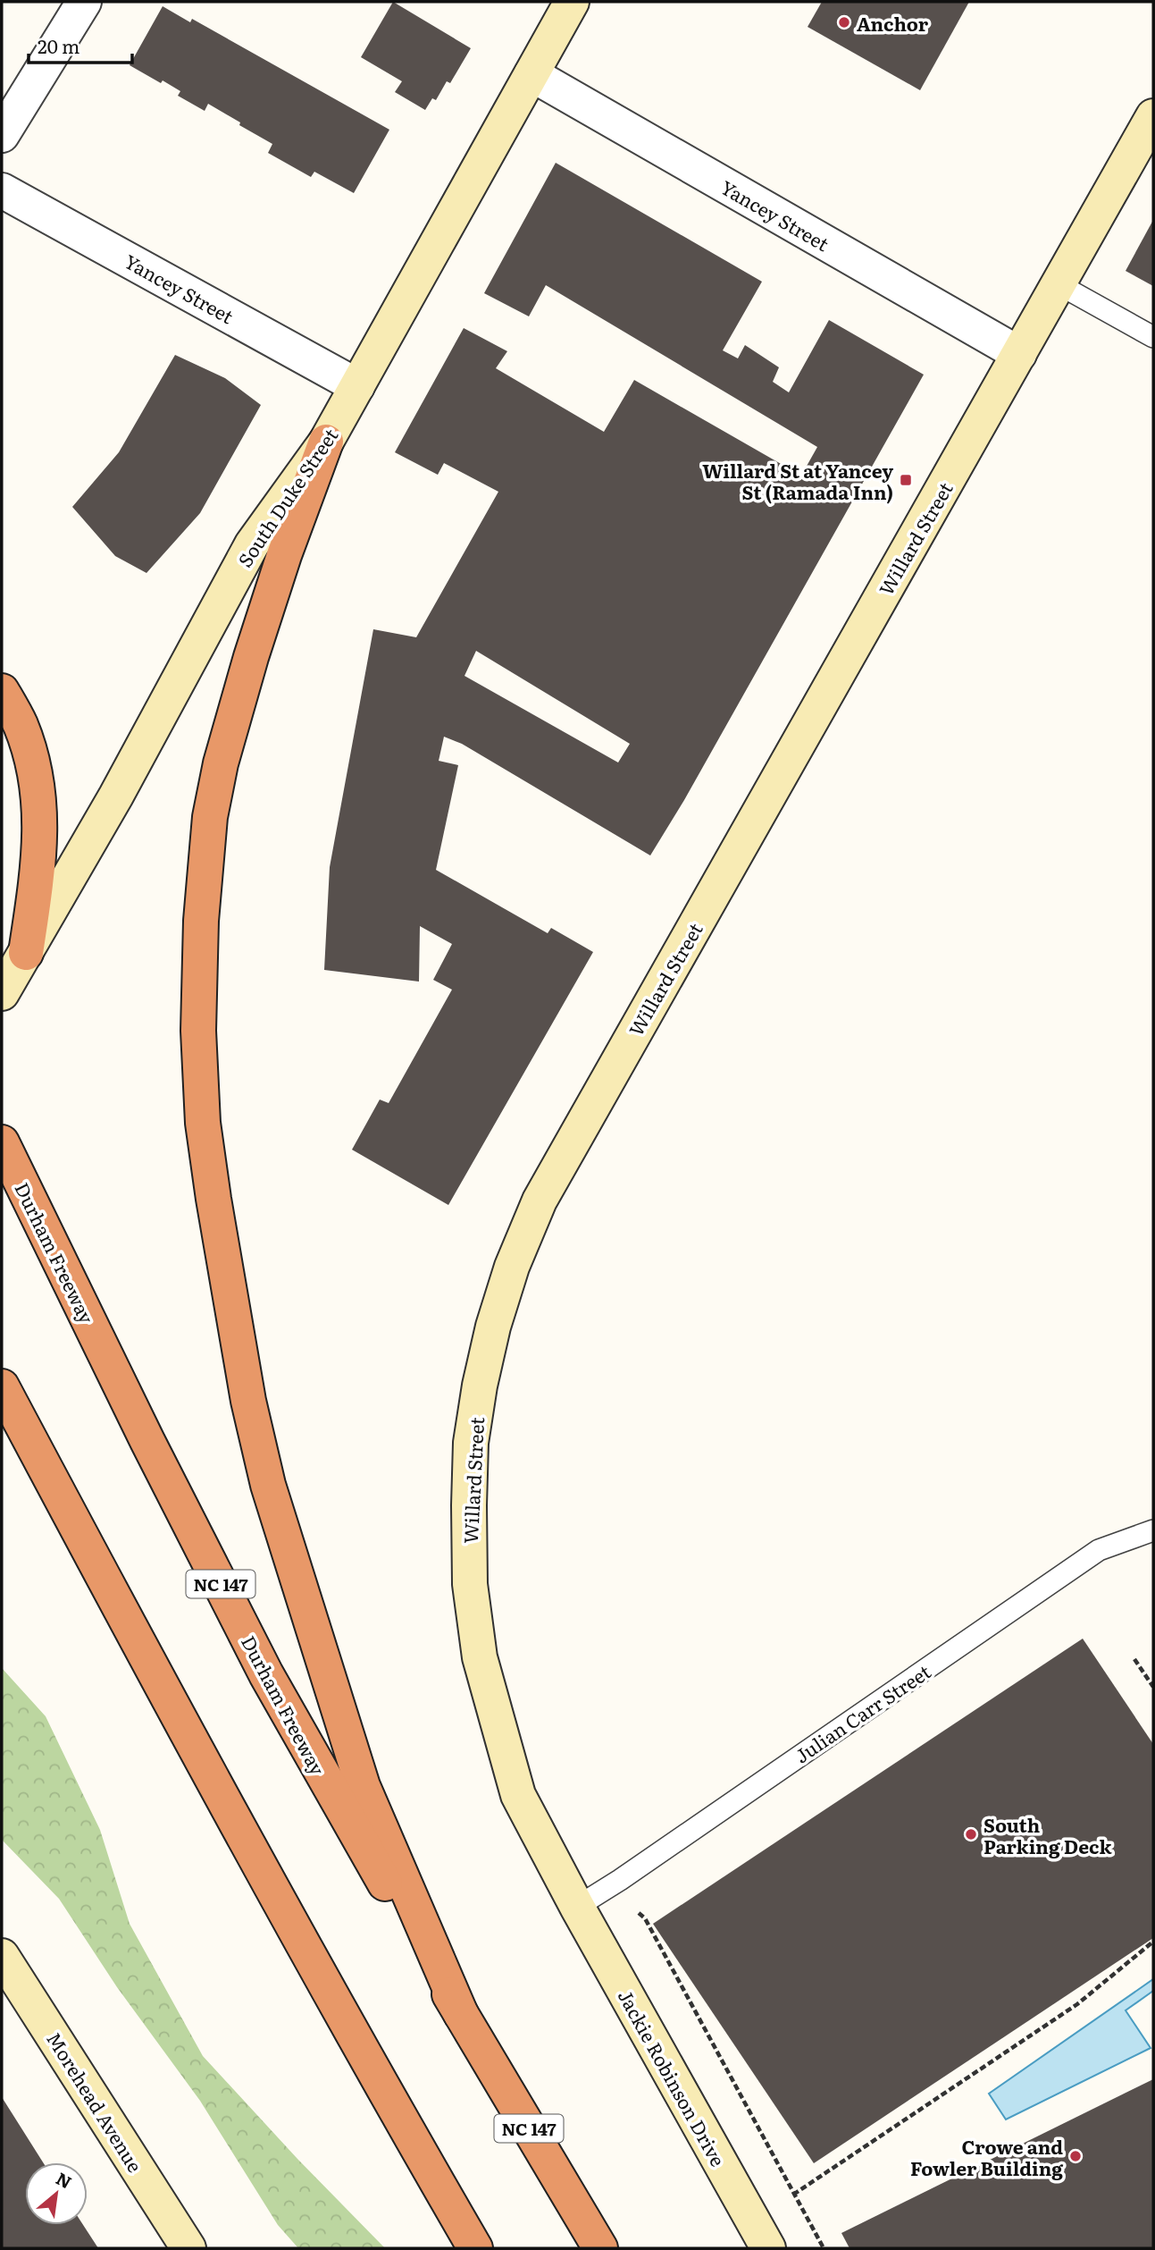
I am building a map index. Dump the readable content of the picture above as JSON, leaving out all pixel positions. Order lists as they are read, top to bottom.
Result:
{
  "streets": {
    "highway": ["Durham Freeway", "NC 147"],
    "street": [
      "Yancey Street",
      "South Duke Street",
      "Willard Street",
      "Jackie Robinson Drive",
      "Morehead Avenue"
    ],
    "lane": ["Julian Carr Street"]
  },
  "crossings": [
    ["Yancey Street", "South Duke Street"],
    ["Yancey Street", "Willard Street"],
    ["Willard Street", "Julian Carr Street"],
    ["Willard Street", "Jackie Robinson Drive"],
    ["Julian Carr Street", "Jackie Robinson Drive"]
  ],
  "places": {
    "other": ["Anchor", "South Parking Deck", "Crowe and Fowler Building"],
    "transit": ["Willard St at Yancey St (Ramada Inn)"]
  },
  "scale_bar": "20 m",
  "north": "top right"
}
